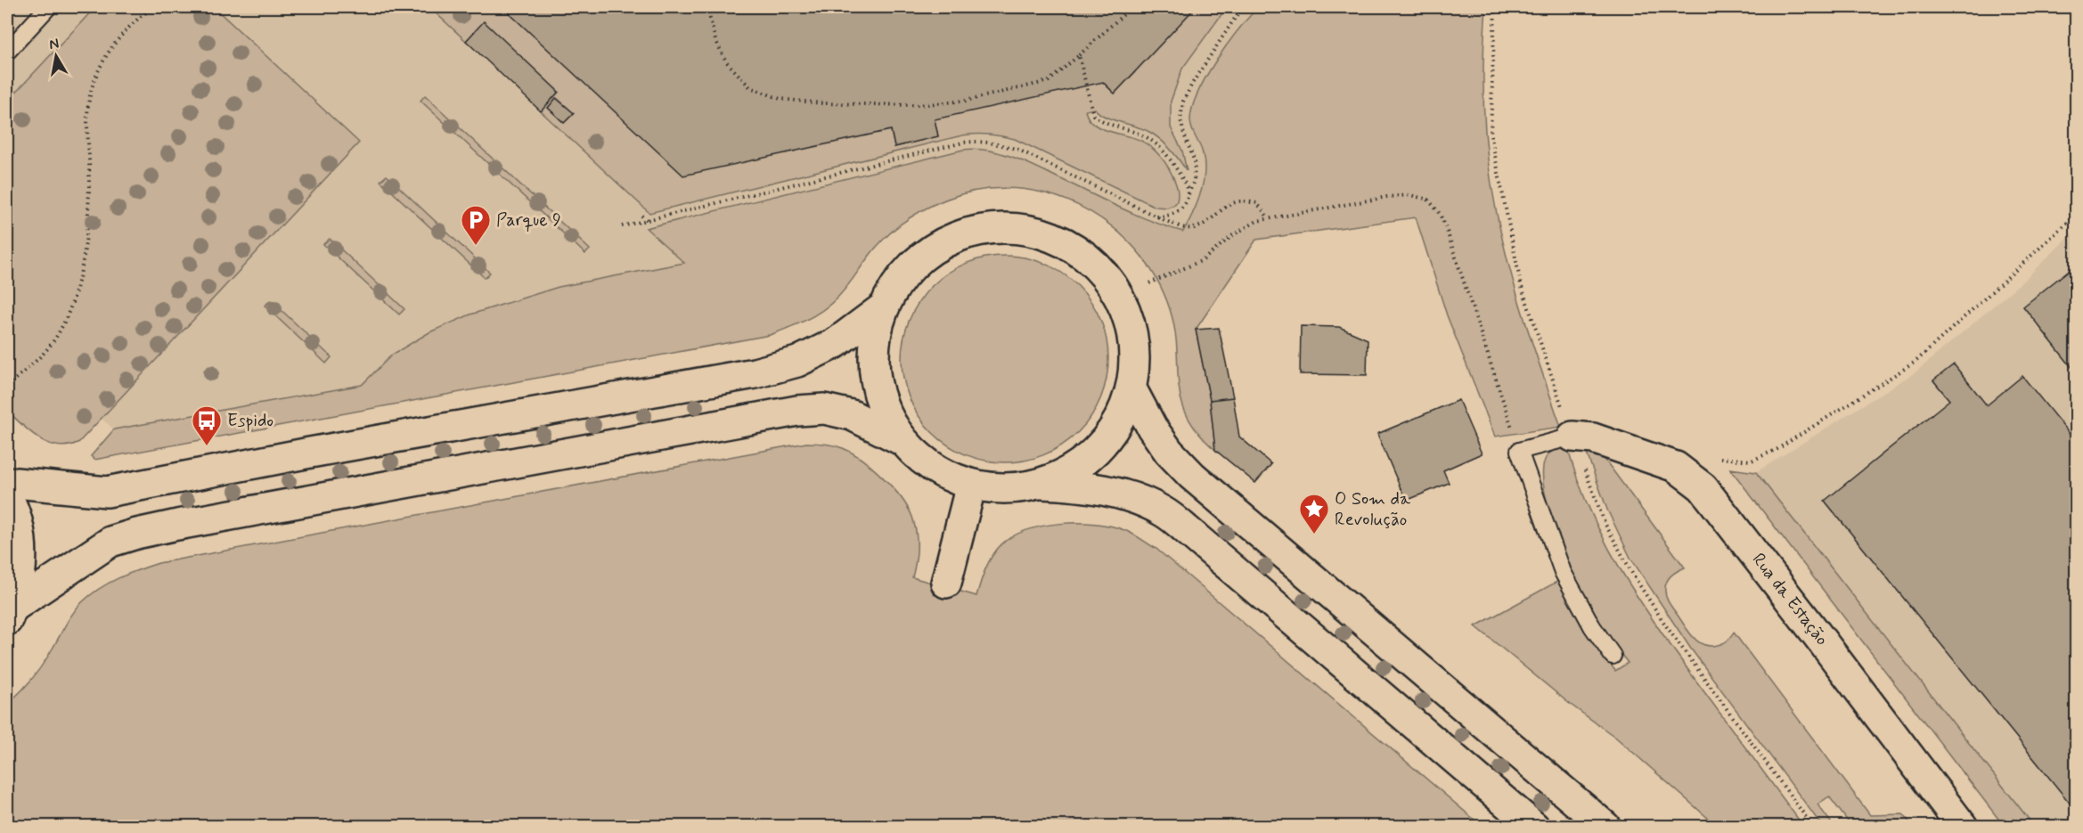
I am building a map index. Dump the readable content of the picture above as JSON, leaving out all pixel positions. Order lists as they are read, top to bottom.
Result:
{
  "streets": {
    "main road": ["Rua da Estação"]
  },
  "places": {
    "parking": ["Parque 9"],
    "bus stop": ["Espido"],
    "place": ["O Som da Revolução"]
  },
  "north": "top"
}
